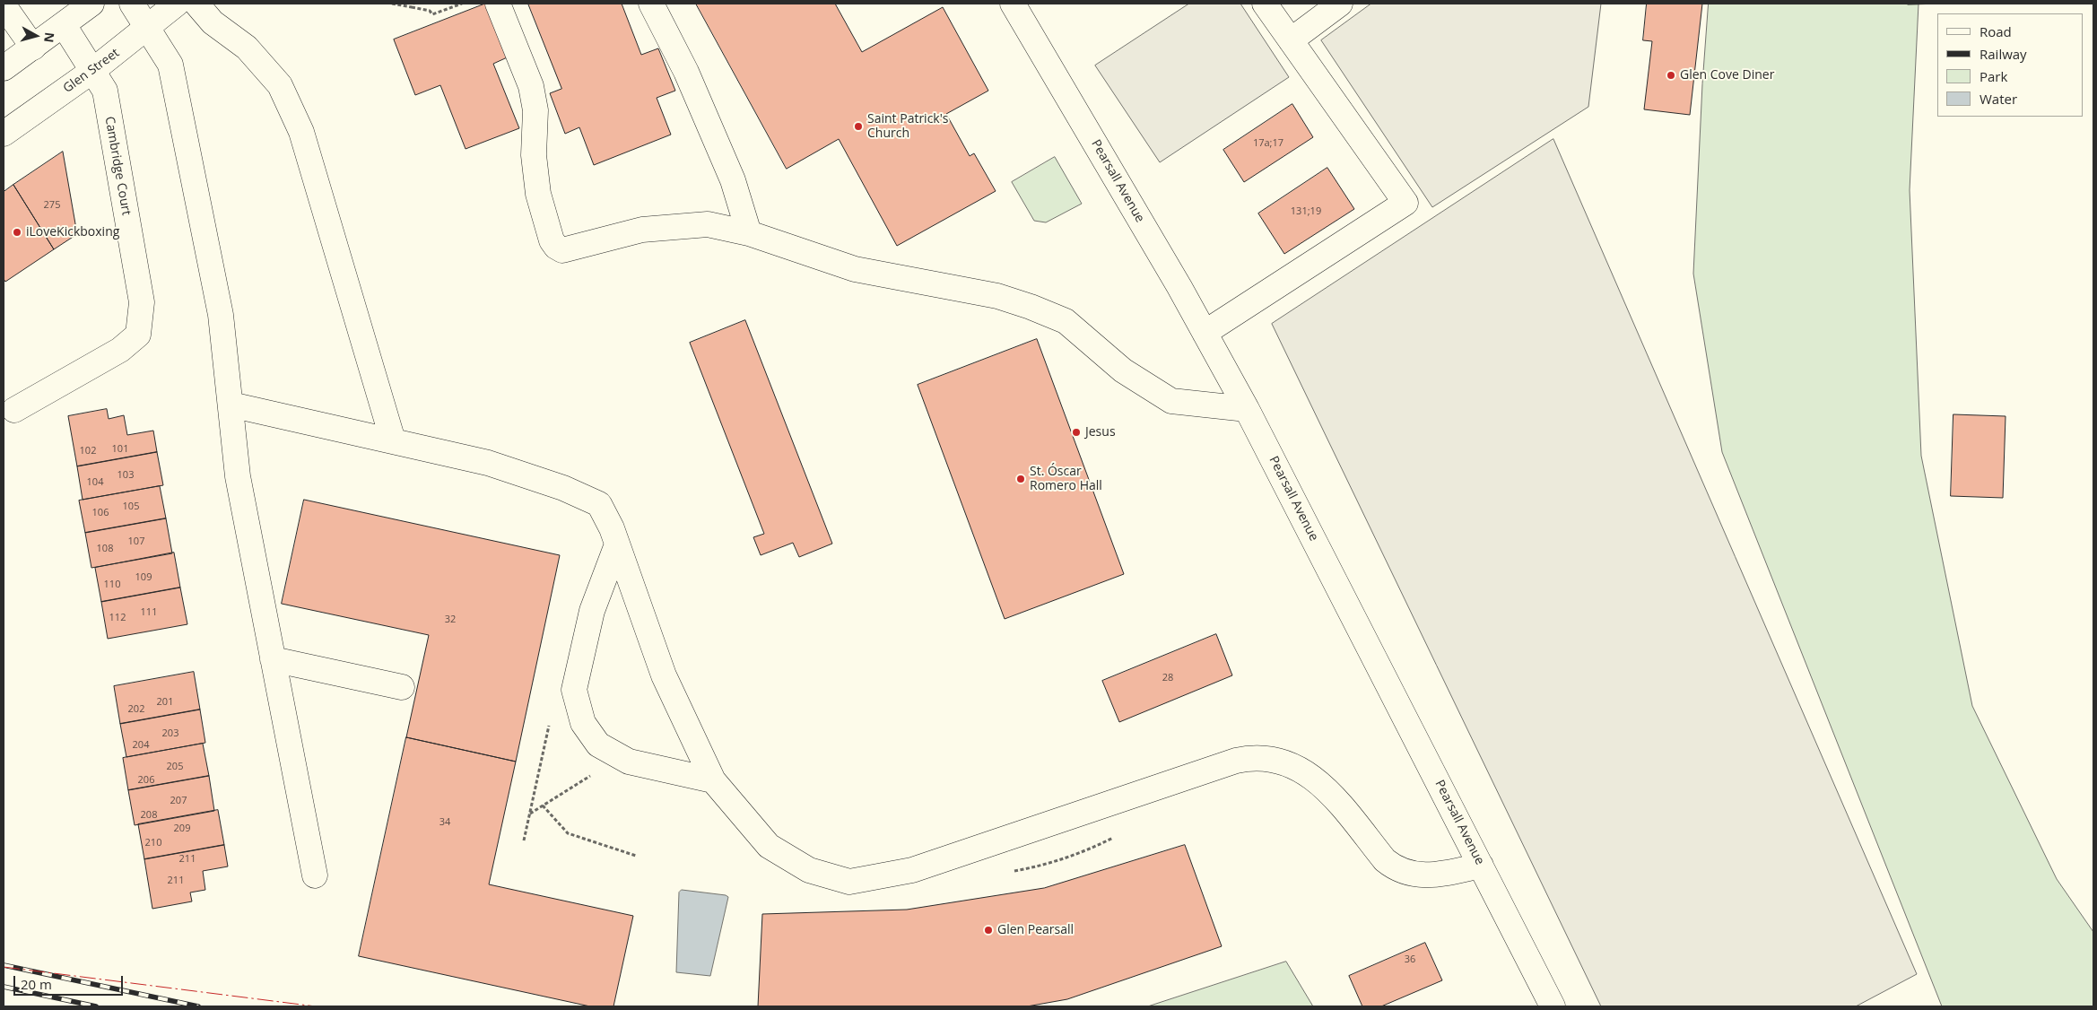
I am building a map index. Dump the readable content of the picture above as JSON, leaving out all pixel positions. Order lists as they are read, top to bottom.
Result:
{
  "streets": {
    "street": ["Glen Street", "Cambridge Court", "Pearsall Avenue"]
  },
  "crossings": [
    ["Glen Street", "Cambridge Court"]
  ],
  "places": [
    "Glen Cove Diner",
    "Saint Patrick's Church",
    "iLoveKickboxing",
    "Jesus",
    "St. Óscar Romero Hall",
    "Glen Pearsall"
  ],
  "house_numbers": [
    "17a;17",
    "275",
    "131;19",
    "101",
    "102",
    "103",
    "104",
    "105",
    "106",
    "107",
    "108",
    "109",
    "110",
    "111",
    "112",
    "32",
    "28",
    "201",
    "202",
    "203",
    "204",
    "205",
    "206",
    "207",
    "208",
    "34",
    "209",
    "210",
    "211",
    "211",
    "36"
  ],
  "legend": [
    "Road",
    "Railway",
    "Park",
    "Water"
  ],
  "scale_bar": "20 m",
  "north": "right"
}
